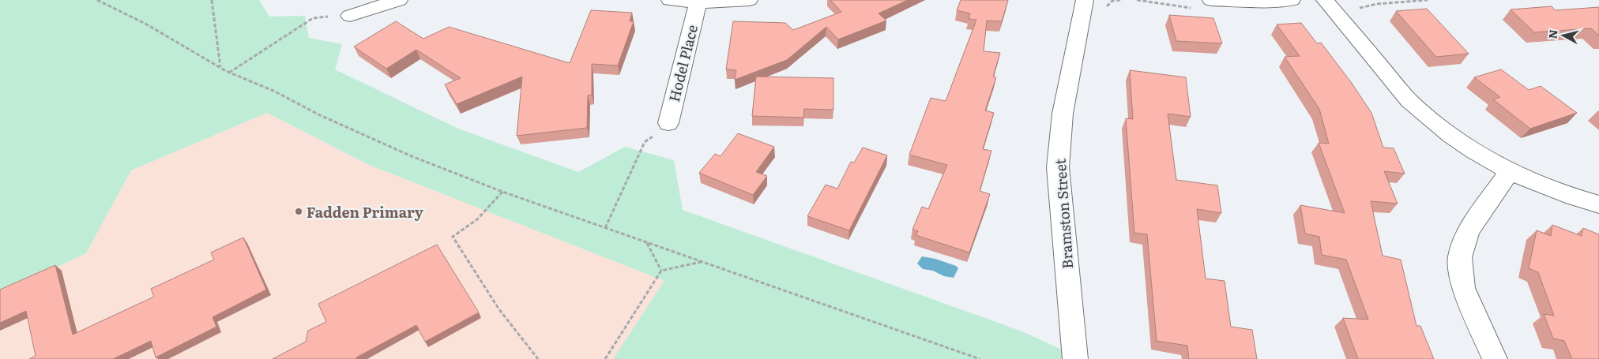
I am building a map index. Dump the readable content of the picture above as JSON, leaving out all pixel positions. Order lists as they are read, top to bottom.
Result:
{
  "streets": {
    "street": ["Hodel Place", "Bramston Street"]
  },
  "places": ["Fadden Primary"],
  "north": "left"
}
